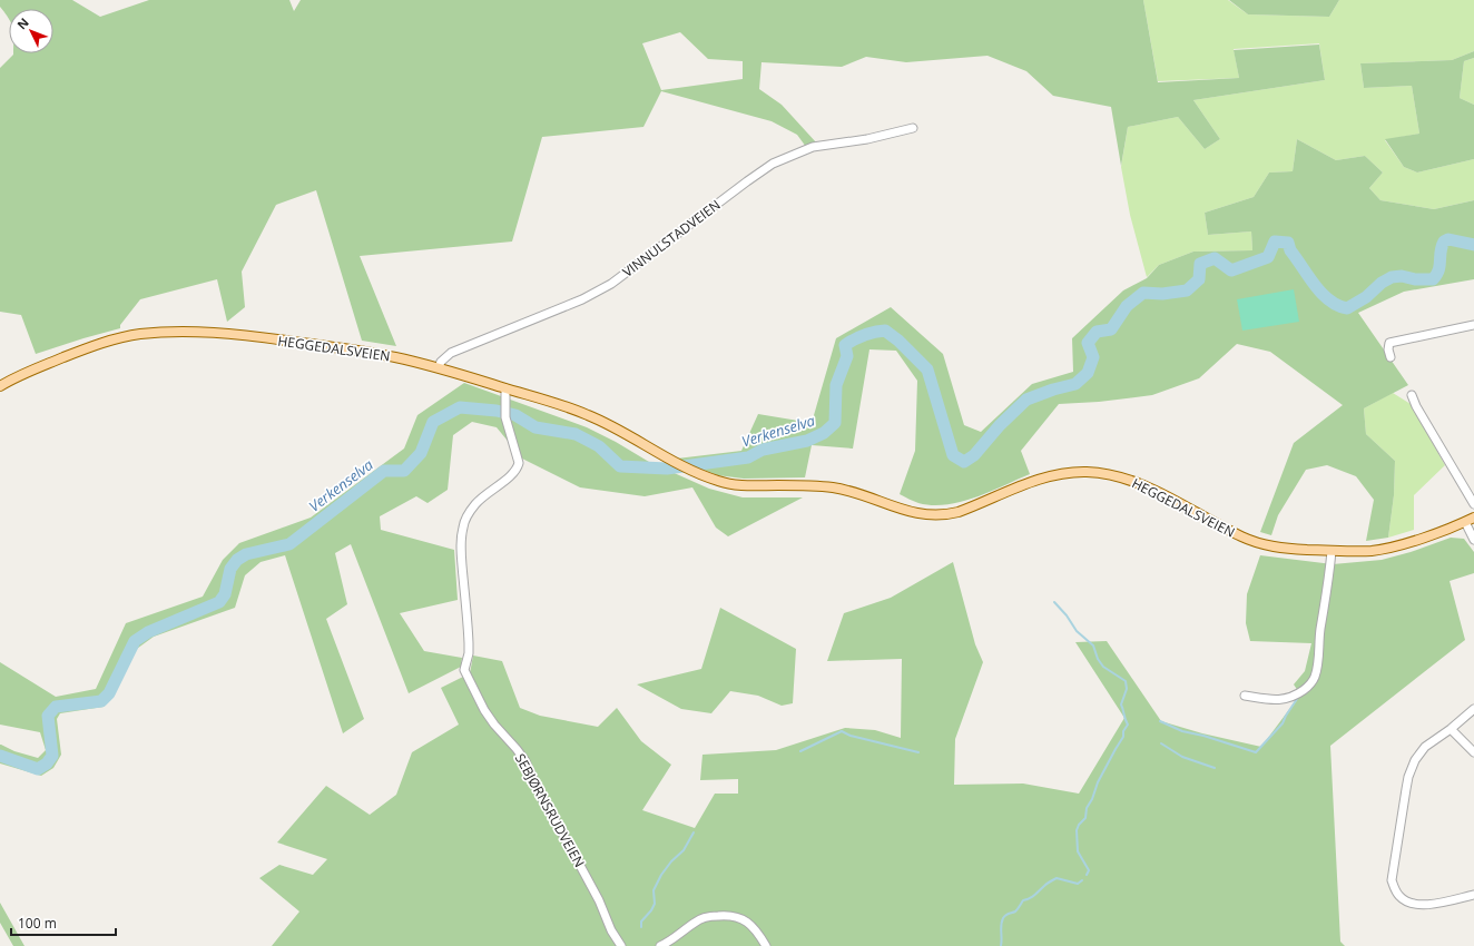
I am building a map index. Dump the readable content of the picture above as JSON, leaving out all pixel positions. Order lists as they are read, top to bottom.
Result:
{
  "streets": {
    "main road": ["HEGGEDALSVEIEN"],
    "street": ["VINNULSTADVEIEN", "SEBJØRNSRUDVEIEN"]
  },
  "crossings": [
    ["VINNULSTADVEIEN", "HEGGEDALSVEIEN"],
    ["HEGGEDALSVEIEN", "SEBJØRNSRUDVEIEN"]
  ],
  "water": ["Verkenselva"],
  "scale_bar": "100 m",
  "north": "top left"
}
